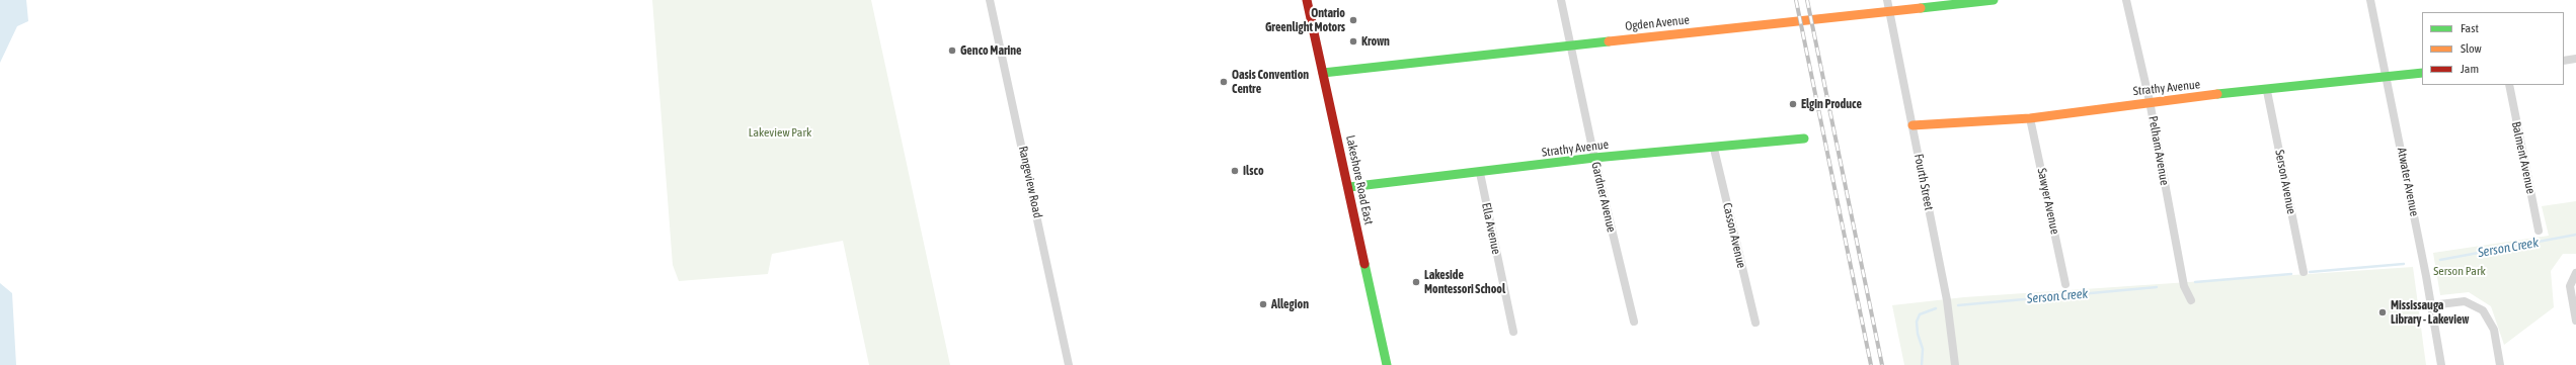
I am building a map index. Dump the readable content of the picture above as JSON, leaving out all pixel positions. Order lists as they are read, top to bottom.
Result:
{
  "streets": {
    "street": [
      "Ogden Avenue",
      "Strathy Avenue",
      "Pelham Avenue",
      "Balment Avenue",
      "Lakeshore Road East",
      "Rangeview Road",
      "Fourth Street",
      "Serson Avenue",
      "Atwater Avenue",
      "Gardner Avenue",
      "Sawyer Avenue",
      "Ella Avenue",
      "Casson Avenue"
    ]
  },
  "crossings": [
    ["Ogden Avenue", "Lakeshore Road East"],
    ["Ogden Avenue", "Fourth Street"],
    ["Ogden Avenue", "Gardner Avenue"],
    ["Strathy Avenue", "Pelham Avenue"],
    ["Strathy Avenue", "Lakeshore Road East"],
    ["Strathy Avenue", "Fourth Street"],
    ["Strathy Avenue", "Serson Avenue"],
    ["Strathy Avenue", "Atwater Avenue"],
    ["Strathy Avenue", "Gardner Avenue"],
    ["Strathy Avenue", "Sawyer Avenue"],
    ["Strathy Avenue", "Ella Avenue"],
    ["Strathy Avenue", "Casson Avenue"]
  ],
  "water": ["Serson Creek"],
  "parks": ["Lakeview Park", "Serson Park"],
  "places": [
    "Ontario Greenlight Motors",
    "Krown",
    "Genco Marine",
    "Oasis Convention Centre",
    "Elgin Produce",
    "Ilsco",
    "Lakeside Montessori School",
    "Allegion",
    "Mississauga Library - Lakeview"
  ],
  "legend": ["Fast", "Slow", "Jam"]
}
